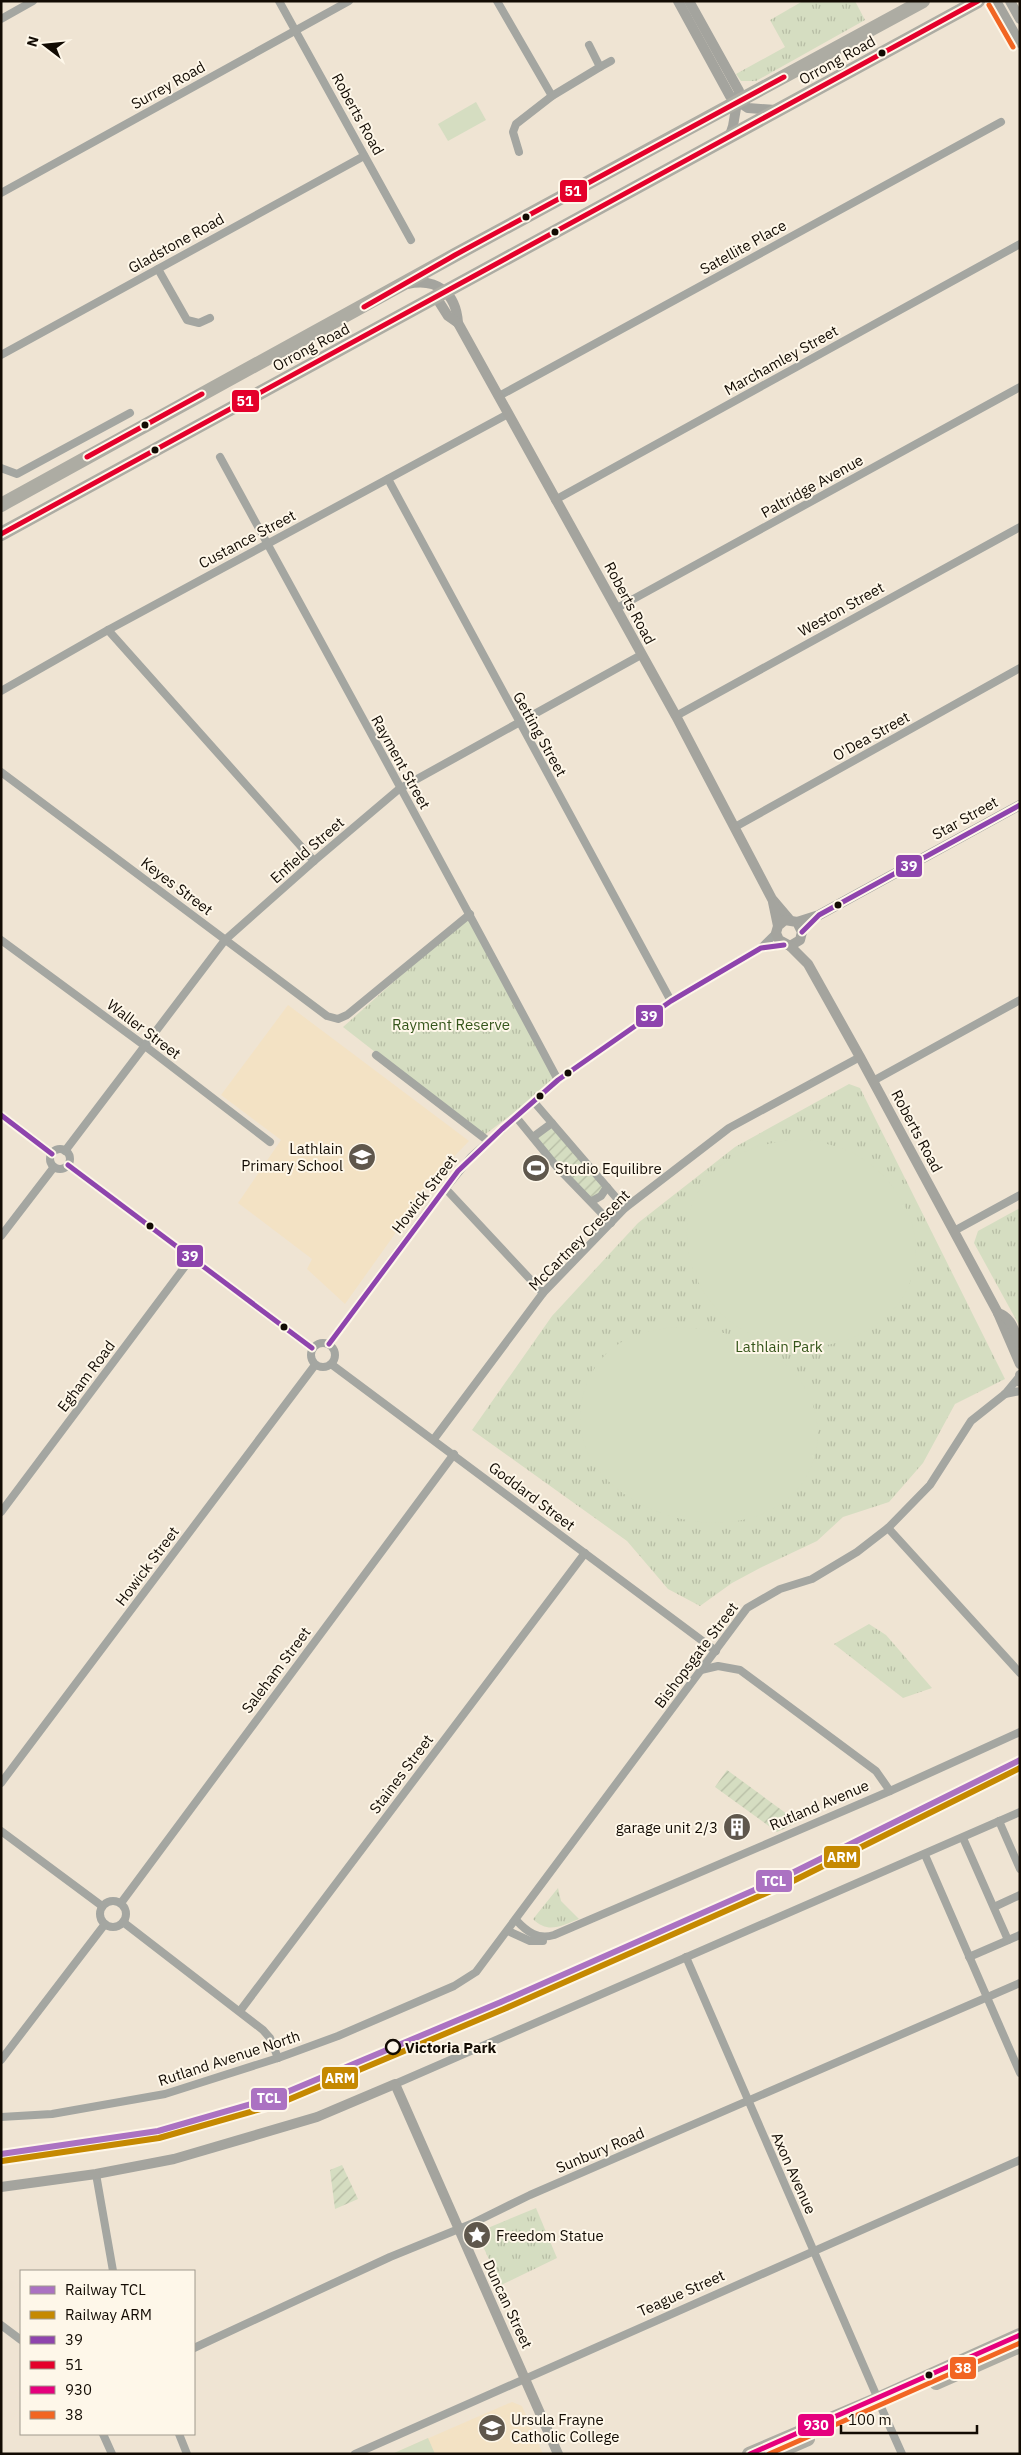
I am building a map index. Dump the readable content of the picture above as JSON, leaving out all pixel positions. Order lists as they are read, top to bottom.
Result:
{
  "streets": {
    "highway": ["Orrong Road"],
    "main road": ["Roberts Road", "Star Street", "Duncan Street"],
    "street": [
      "Surrey Road",
      "Gladstone Road",
      "Satellite Place",
      "Marchamley Street",
      "Paltridge Avenue",
      "Custance Street",
      "Weston Street",
      "Getting Street",
      "O'Dea Street",
      "Rayment Street",
      "Enfield Street",
      "Keyes Street",
      "Waller Street",
      "Howick Street",
      "McCartney Crescent",
      "Egham Road",
      "Goddard Street",
      "Bishopsgate Street",
      "Saleham Street",
      "Staines Street",
      "Rutland Avenue",
      "Rutland Avenue North",
      "Sunbury Road",
      "Axon Avenue",
      "Teague Street"
    ]
  },
  "crossings": [
    ["Orrong Road", "Roberts Road"],
    ["Surrey Road", "Roberts Road"],
    ["Roberts Road", "Gladstone Road"],
    ["Roberts Road", "Satellite Place"],
    ["Roberts Road", "Marchamley Street"],
    ["Roberts Road", "Paltridge Avenue"],
    ["Roberts Road", "Custance Street"],
    ["Roberts Road", "Weston Street"],
    ["Roberts Road", "O'Dea Street"],
    ["Roberts Road", "Star Street"],
    ["Roberts Road", "Enfield Street"],
    ["Roberts Road", "Howick Street"],
    ["Roberts Road", "McCartney Crescent"],
    ["Custance Street", "Getting Street"],
    ["Custance Street", "Rayment Street"],
    ["Getting Street", "Enfield Street"],
    ["Getting Street", "Howick Street"],
    ["Rayment Street", "Enfield Street"],
    ["Rayment Street", "Keyes Street"],
    ["Rayment Street", "Howick Street"],
    ["Star Street", "Howick Street"],
    ["Enfield Street", "Keyes Street"],
    ["Enfield Street", "Waller Street"],
    ["Howick Street", "Goddard Street"],
    ["McCartney Crescent", "Goddard Street"],
    ["Goddard Street", "Bishopsgate Street"],
    ["Goddard Street", "Saleham Street"],
    ["Goddard Street", "Staines Street"],
    ["Bishopsgate Street", "Rutland Avenue"],
    ["Bishopsgate Street", "Rutland Avenue North"],
    ["Sunbury Road", "Axon Avenue"],
    ["Sunbury Road", "Duncan Street"],
    ["Axon Avenue", "Teague Street"],
    ["Teague Street", "Duncan Street"]
  ],
  "parks": ["Rayment Reserve", "Lathlain Park"],
  "places": {
    "school or university": ["Lathlain Primary School", "Ursula Frayne Catholic College"],
    "sports": ["Studio Equilibre"],
    "building": ["garage unit 2/3"],
    "other": ["Victoria Park"],
    "place": ["Freedom Statue"]
  },
  "lines": [
    "transit line 51",
    "transit line 38",
    "transit line 39",
    "rail line TCL",
    "rail line ARM",
    "transit line 930"
  ],
  "legend": [
    "Railway TCL",
    "Railway ARM",
    "39",
    "51",
    "930",
    "38"
  ],
  "scale_bar": "100 m",
  "north": "left"
}
